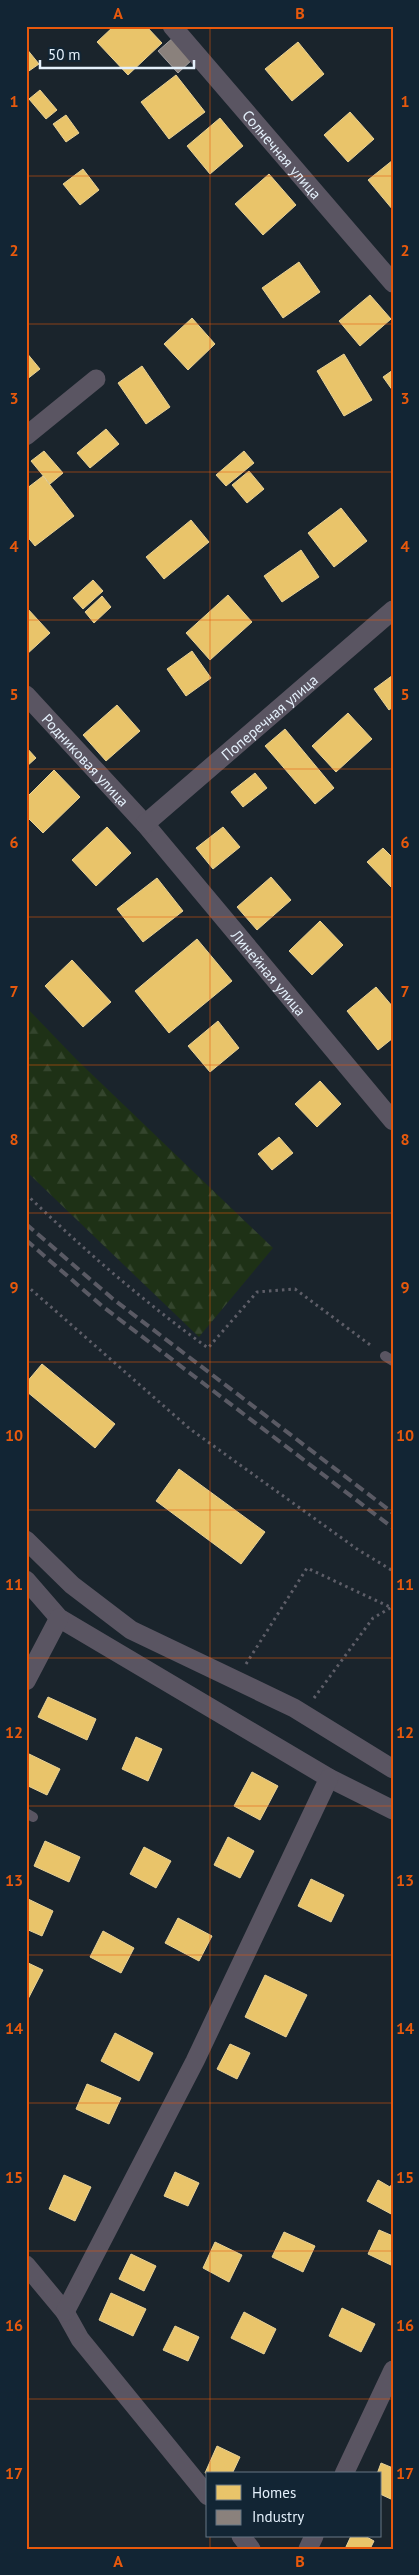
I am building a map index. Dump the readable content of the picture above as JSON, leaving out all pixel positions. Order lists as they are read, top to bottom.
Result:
{
  "streets": {
    "street": [
      "Солнечная улица",
      "Поперечная улица",
      "Родниковая улица",
      "Линейная улица"
    ]
  },
  "crossings": [
    ["Поперечная улица", "Родниковая улица"],
    ["Поперечная улица", "Линейная улица"],
    ["Родниковая улица", "Линейная улица"]
  ],
  "legend": ["Homes", "Industry"],
  "scale_bar": "50 m",
  "grid": {
    "columns": ["A", "B"],
    "rows": [
      "1",
      "2",
      "3",
      "4",
      "5",
      "6",
      "7",
      "8",
      "9",
      "10",
      "11",
      "12",
      "13",
      "14",
      "15",
      "16",
      "17"
    ]
  }
}
